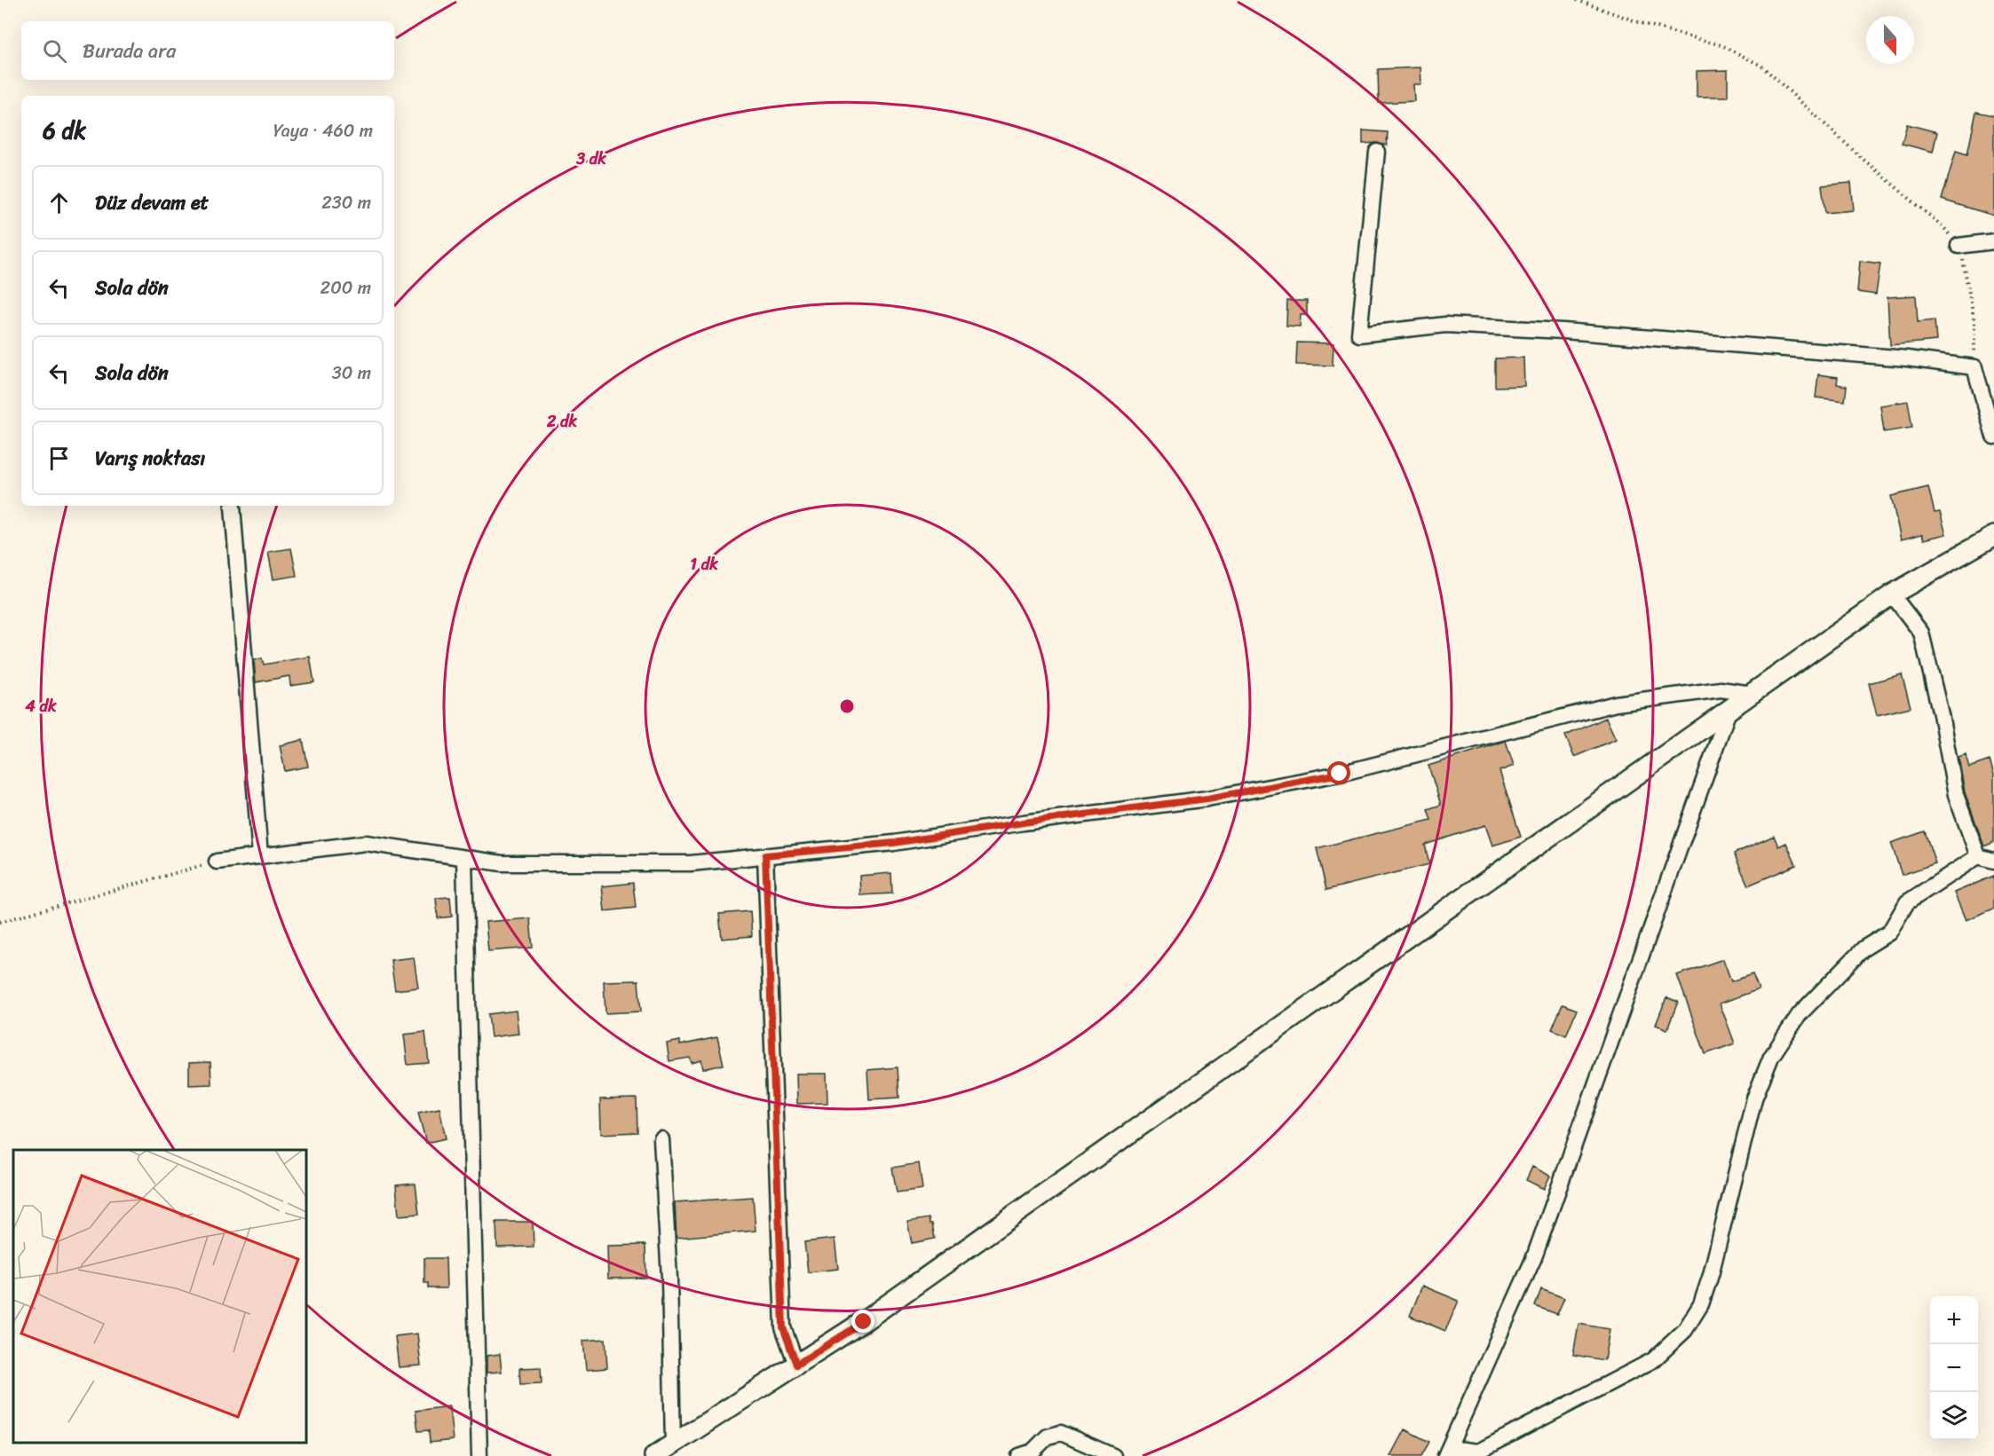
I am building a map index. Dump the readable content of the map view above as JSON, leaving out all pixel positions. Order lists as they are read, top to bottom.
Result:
{
  "north": "bottom",
  "page": {
    "search": "Burada ara",
    "heading": ["6 dk", "Yaya · 460 m"],
    "list": [
      ["Düz devam et", "230 m"],
      ["Sola dön", "200 m"],
      ["Sola dön", "30 m"],
      "Varış noktası"
    ],
    "map_buttons": ["+", "−"]
  },
  "rings": [
    "3 dk",
    "2 dk",
    "1 dk",
    "4 dk"
  ]
}
